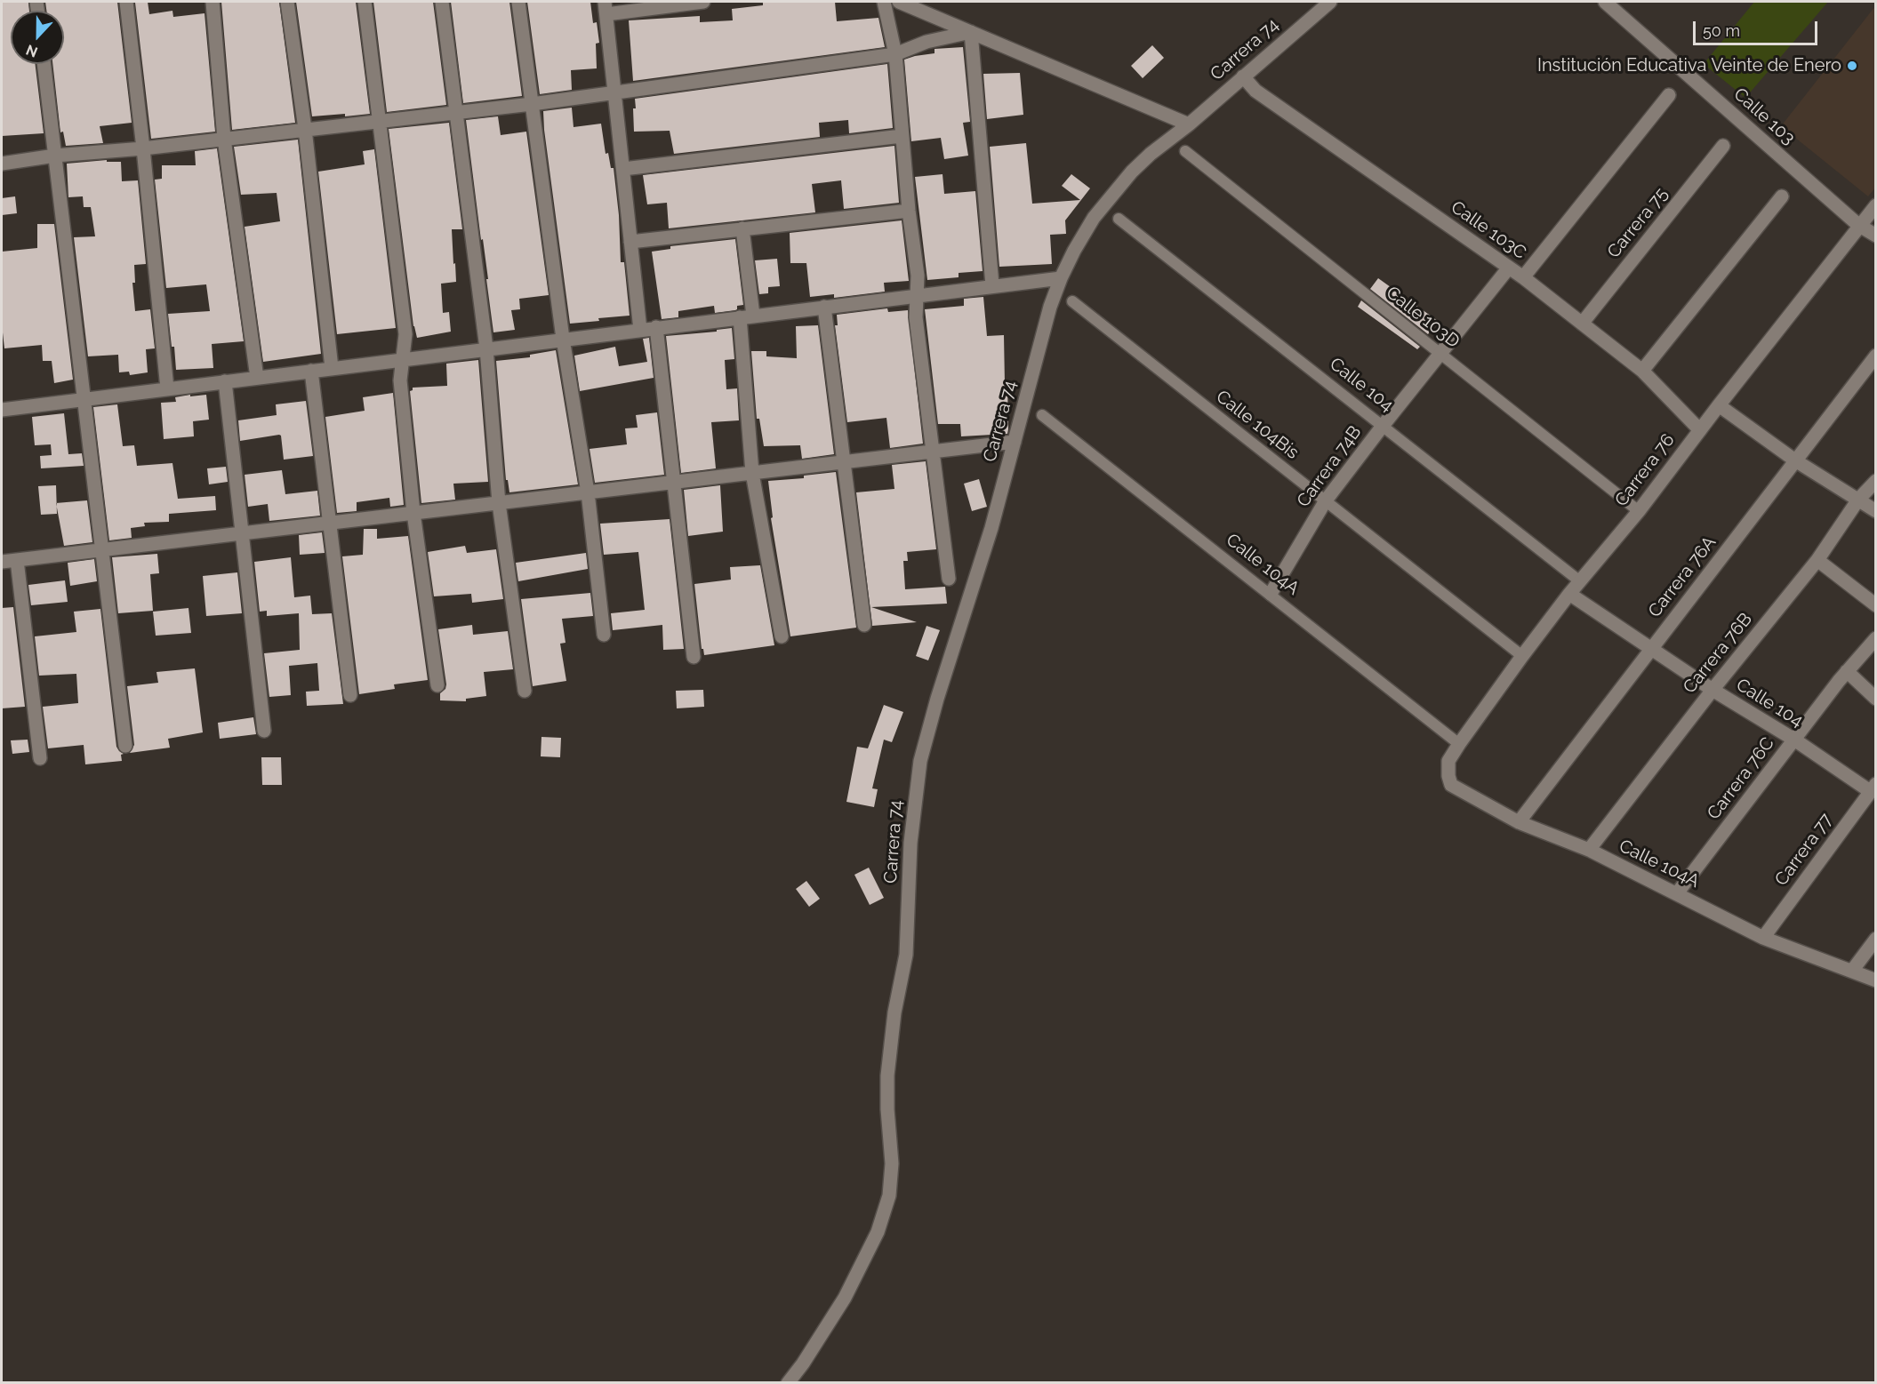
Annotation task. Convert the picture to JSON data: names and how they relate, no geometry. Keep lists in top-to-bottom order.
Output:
{
  "streets": {
    "street": [
      "Carrera 74",
      "Calle 103",
      "Carrera 75",
      "Calle 103C",
      "Calle 103D",
      "Calle 104",
      "Calle 104Bis",
      "Carrera 74B",
      "Carrera 76",
      "Calle 104A",
      "Carrera 76A",
      "Carrera 76B",
      "Carrera 76C",
      "Carrera 77"
    ]
  },
  "crossings": [
    ["Carrera 74", "Calle 103C"],
    ["Calle 103", "Carrera 76"],
    ["Carrera 75", "Calle 103C"],
    ["Calle 103C", "Carrera 74B"],
    ["Calle 103C", "Carrera 76"],
    ["Calle 103D", "Carrera 74B"],
    ["Calle 103D", "Carrera 76"],
    ["Calle 104", "Carrera 74B"],
    ["Calle 104", "Carrera 76"],
    ["Calle 104", "Carrera 76A"],
    ["Calle 104", "Carrera 76B"],
    ["Calle 104", "Carrera 76C"],
    ["Calle 104", "Carrera 77"],
    ["Calle 104Bis", "Carrera 74B"],
    ["Calle 104Bis", "Carrera 76"],
    ["Carrera 74B", "Calle 104A"],
    ["Carrera 76", "Calle 104A"],
    ["Calle 104A", "Carrera 76A"],
    ["Calle 104A", "Carrera 76B"],
    ["Calle 104A", "Carrera 76C"],
    ["Calle 104A", "Carrera 77"]
  ],
  "places": ["Institución Educativa Veinte de Enero"],
  "scale_bar": "50 m",
  "north": "bottom"
}
